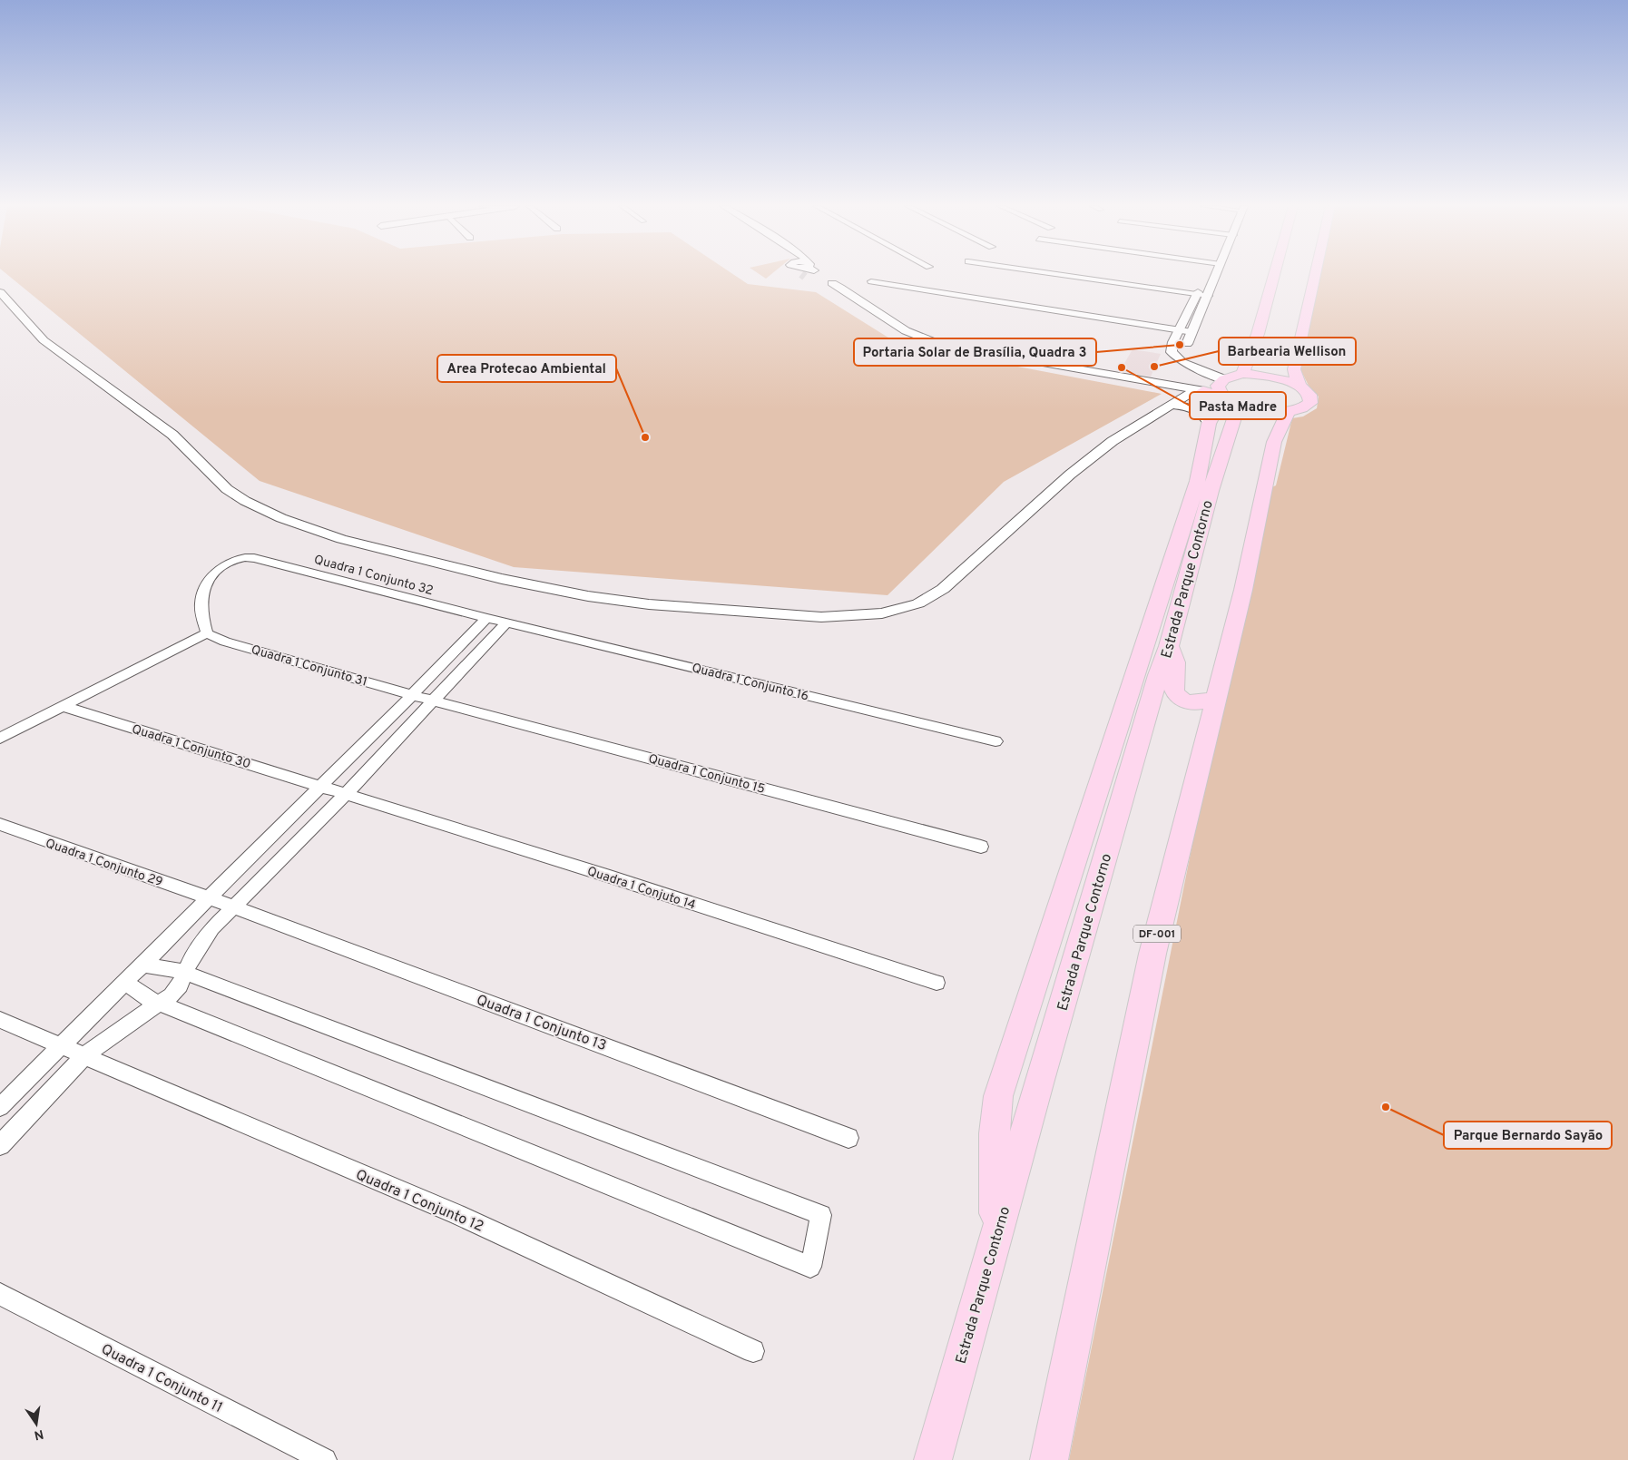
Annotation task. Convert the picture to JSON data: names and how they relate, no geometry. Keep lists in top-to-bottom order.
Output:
{
  "streets": {
    "main road": ["Estrada Parque Contorno", "DF-001"],
    "street": [
      "Quadra 1 Conjunto 32",
      "Quadra 1 Conjunto 31",
      "Quadra 1 Conjunto 16",
      "Quadra 1 Conjunto 30",
      "Quadra 1 Conjunto 15",
      "Quadra 1 Conjunto 29",
      "Quadra 1 Conjuto 14",
      "Quadra 1 Conjunto 13",
      "Quadra 1 Conjunto 12",
      "Quadra 1 Conjunto 11"
    ]
  },
  "crossings": [
    ["Quadra 1 Conjunto 32", "Quadra 1 Conjunto 31"],
    ["Quadra 1 Conjunto 32", "Quadra 1 Conjunto 16"],
    ["Quadra 1 Conjunto 31", "Quadra 1 Conjunto 15"],
    ["Quadra 1 Conjunto 30", "Quadra 1 Conjuto 14"],
    ["Quadra 1 Conjunto 29", "Quadra 1 Conjunto 13"]
  ],
  "places": [
    "Portaria Solar de Brasília, Quadra 3",
    "Barbearia Wellison",
    "Pasta Madre",
    "Area Protecao Ambiental",
    "Parque Bernardo Sayão"
  ],
  "north": "bottom"
}
